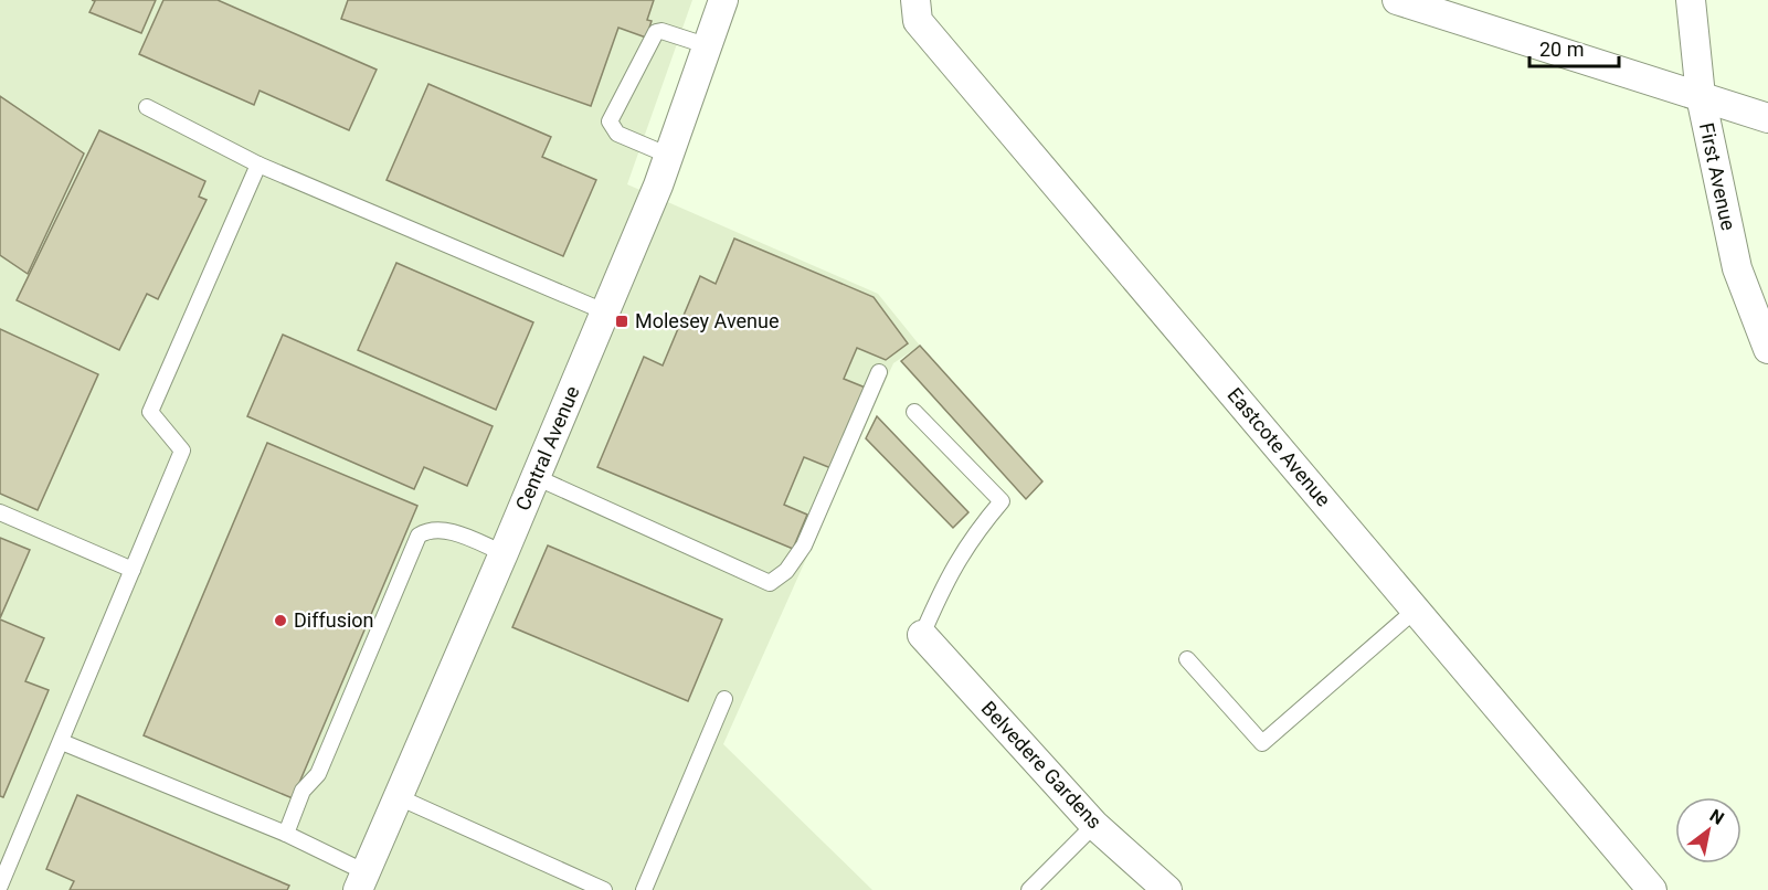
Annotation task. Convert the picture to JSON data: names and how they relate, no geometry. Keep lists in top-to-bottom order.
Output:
{
  "streets": {
    "street": [
      "First Avenue",
      "Eastcote Avenue",
      "Central Avenue",
      "Belvedere Gardens"
    ]
  },
  "places": {
    "transit": ["Molesey Avenue"],
    "other": ["Diffusion"]
  },
  "scale_bar": "20 m",
  "north": "top right"
}
